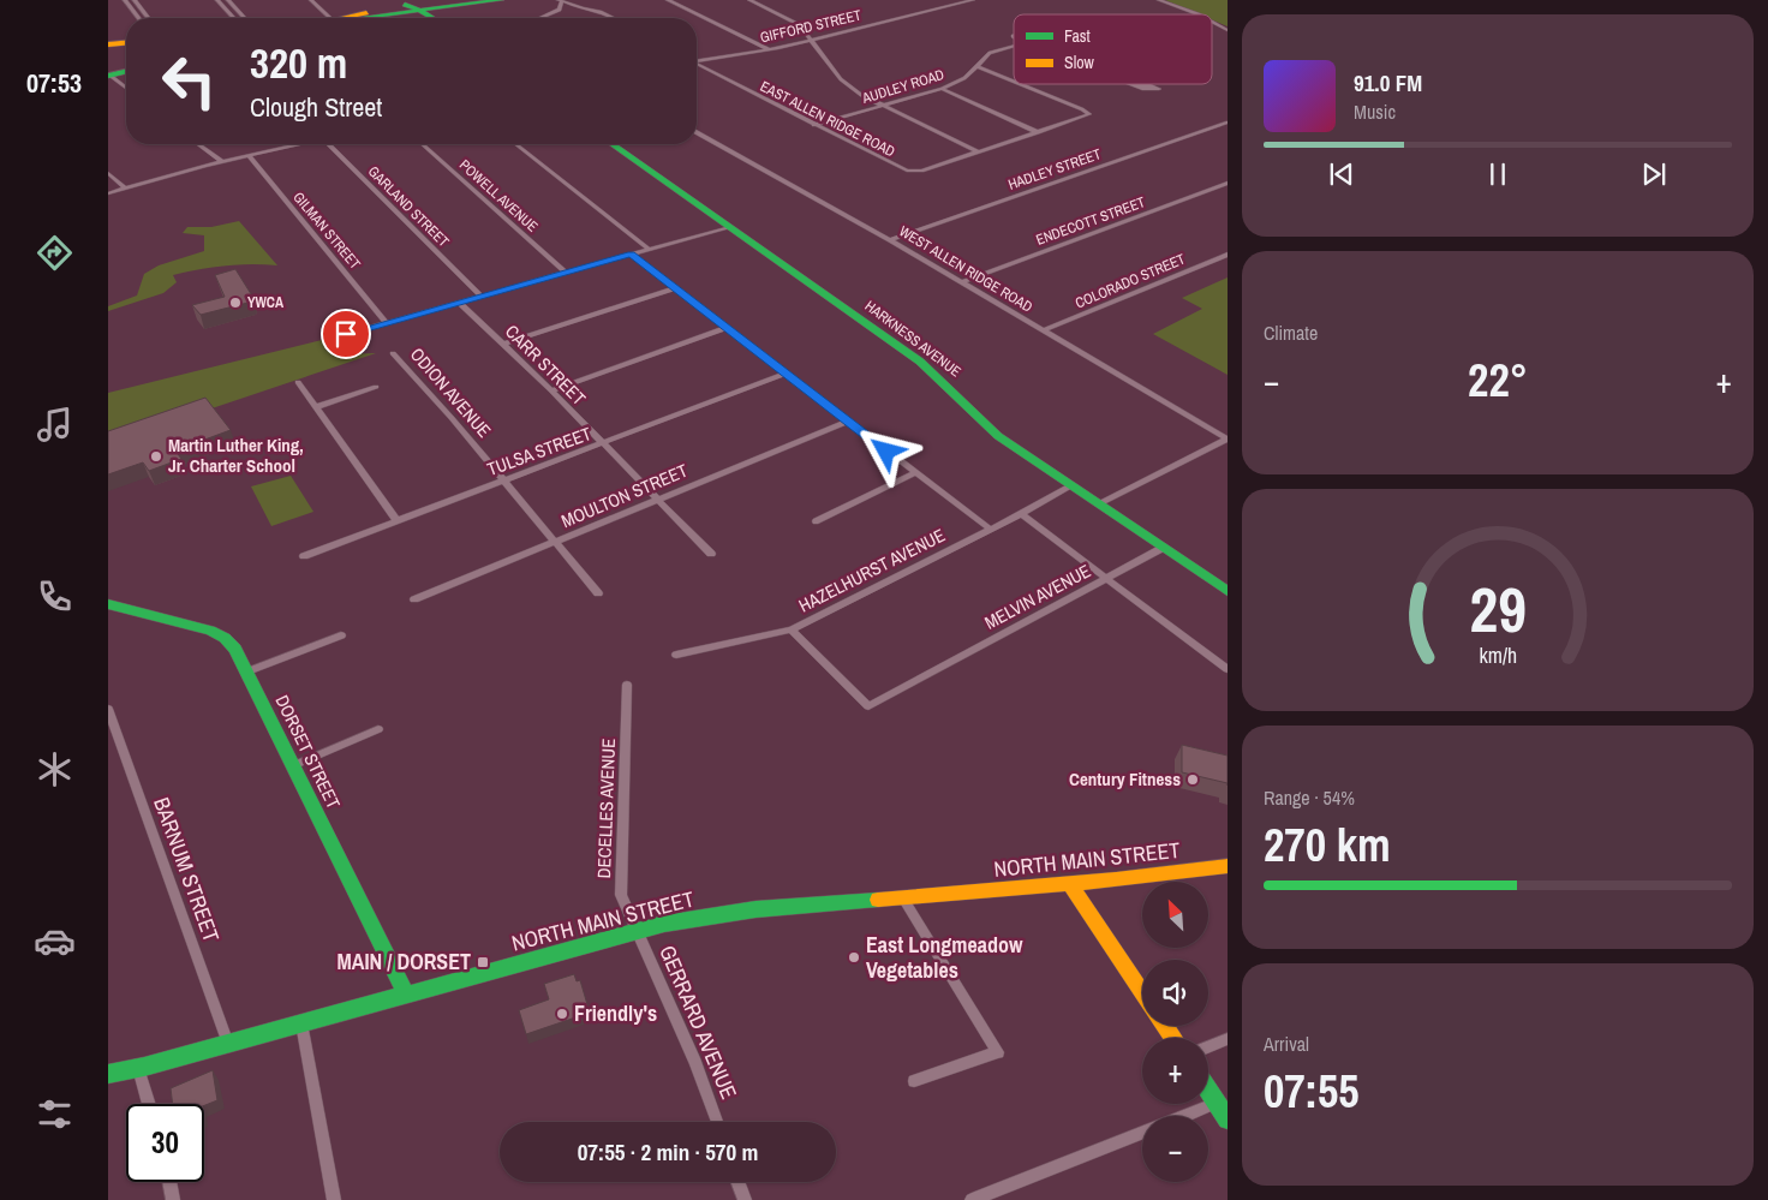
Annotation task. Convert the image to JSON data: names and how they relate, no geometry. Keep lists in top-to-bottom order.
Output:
{
  "streets": {
    "main road": ["HARKNESS AVENUE", "DORSET STREET", "NORTH MAIN STREET"],
    "street": [
      "GIFFORD STREET",
      "AUDLEY ROAD",
      "EAST ALLEN RIDGE ROAD",
      "HADLEY STREET",
      "POWELL AVENUE",
      "GARLAND STREET",
      "ENDECOTT STREET",
      "GILMAN STREET",
      "WEST ALLEN RIDGE ROAD",
      "COLORADO STREET",
      "CARR STREET",
      "ODION AVENUE",
      "TULSA STREET",
      "MOULTON STREET",
      "HAZELHURST AVENUE",
      "MELVIN AVENUE",
      "DECELLES AVENUE",
      "BARNUM STREET",
      "GERRARD AVENUE"
    ]
  },
  "crossings": [
    ["AUDLEY ROAD", "EAST ALLEN RIDGE ROAD"],
    ["HADLEY STREET", "WEST ALLEN RIDGE ROAD"],
    ["ENDECOTT STREET", "WEST ALLEN RIDGE ROAD"],
    ["WEST ALLEN RIDGE ROAD", "COLORADO STREET"],
    ["HARKNESS AVENUE", "HAZELHURST AVENUE"],
    ["HARKNESS AVENUE", "MELVIN AVENUE"],
    ["CARR STREET", "TULSA STREET"],
    ["CARR STREET", "MOULTON STREET"],
    ["ODION AVENUE", "TULSA STREET"],
    ["ODION AVENUE", "MOULTON STREET"],
    ["HAZELHURST AVENUE", "MELVIN AVENUE"],
    ["DORSET STREET", "NORTH MAIN STREET"],
    ["DECELLES AVENUE", "NORTH MAIN STREET"],
    ["DECELLES AVENUE", "GERRARD AVENUE"],
    ["NORTH MAIN STREET", "BARNUM STREET"],
    ["NORTH MAIN STREET", "GERRARD AVENUE"]
  ],
  "places": {
    "other": [
      "YWCA",
      "Martin Luther King, Jr. Charter School",
      "Century Fitness",
      "East Longmeadow Vegetables",
      "Friendly's"
    ],
    "transit": ["MAIN / DORSET"]
  },
  "legend": ["Fast", "Slow"],
  "north": "top left",
  "page": {
    "tabs": "07:53",
    "turn": ["320 m", "Clough Street"],
    "song": ["91.0 FM", "Music"],
    "tile": [
      "Climate",
      ["Range · 54%", "270 km"],
      ["Arrival", "07:55"]
    ],
    "heat": ["−", "22°", "+"],
    "map_buttons": ["+", "−"],
    "limit": "30",
    "trip": "07:55 · 2 min · 570 m",
    "gauge": ["29", "km/h"]
  }
}
